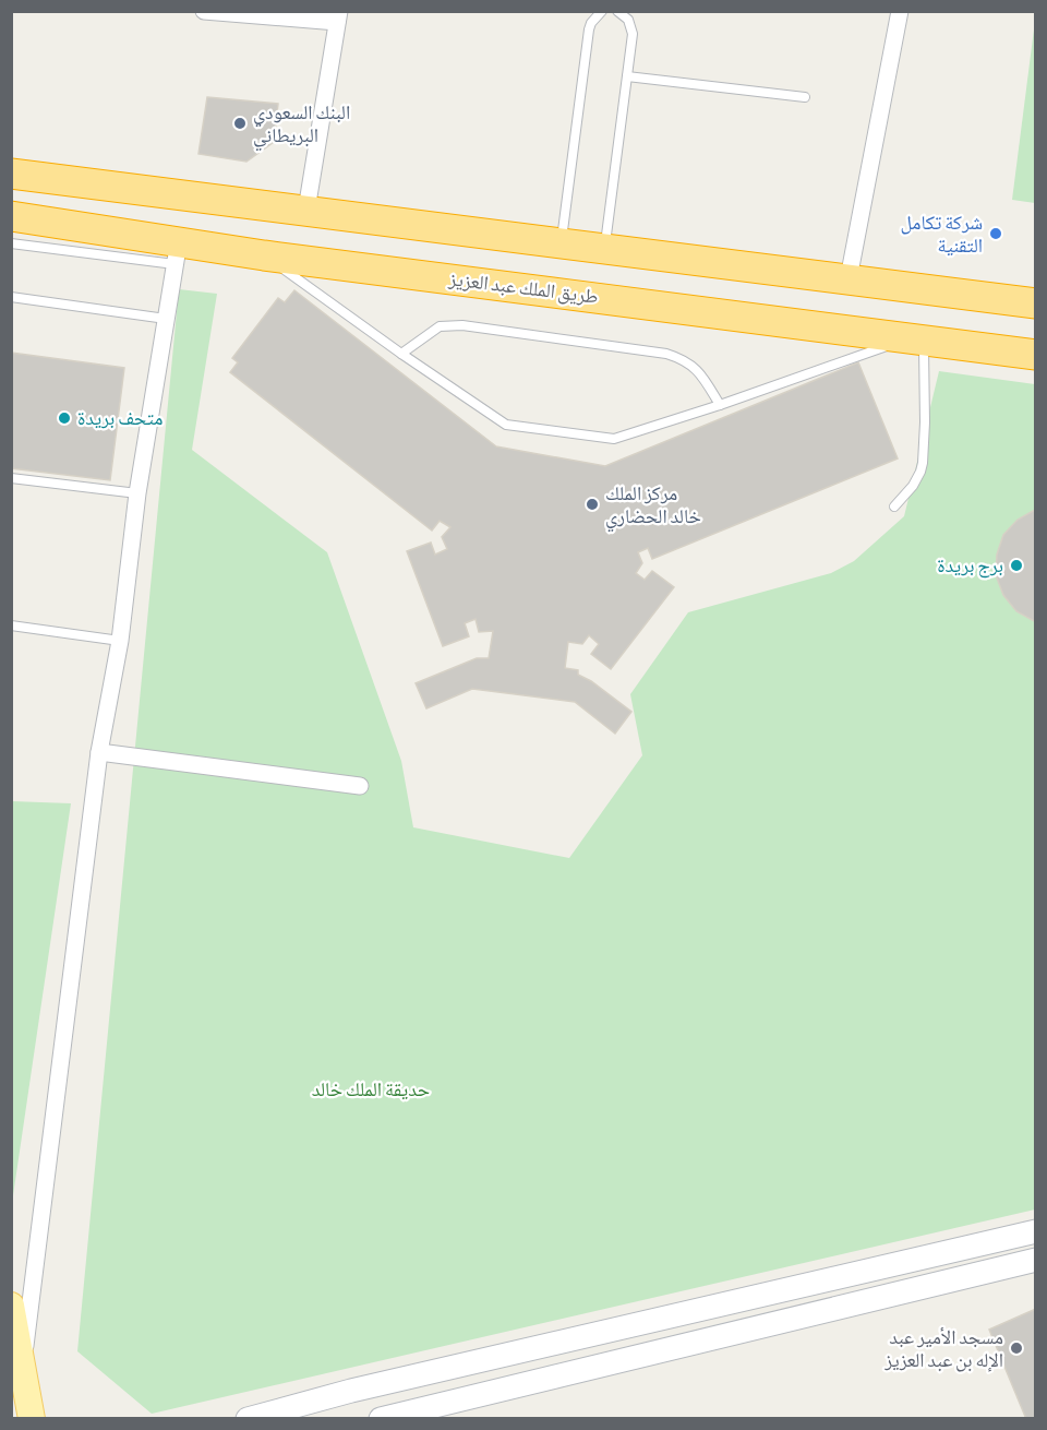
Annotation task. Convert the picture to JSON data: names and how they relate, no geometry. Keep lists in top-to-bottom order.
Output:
{
  "streets": {
    "highway": ["طريق الملك عبد العزيز"]
  },
  "parks": ["حديقة الملك خالد"],
  "places": [
    "البنك السعودي البريطاني",
    "شركة تكامل التقنية",
    "متحف بريدة",
    "مركز الملك خالد الحضاري",
    "برج بريدة",
    "مسجد الأمير عبد الإله بن عبد العزيز"
  ]
}
